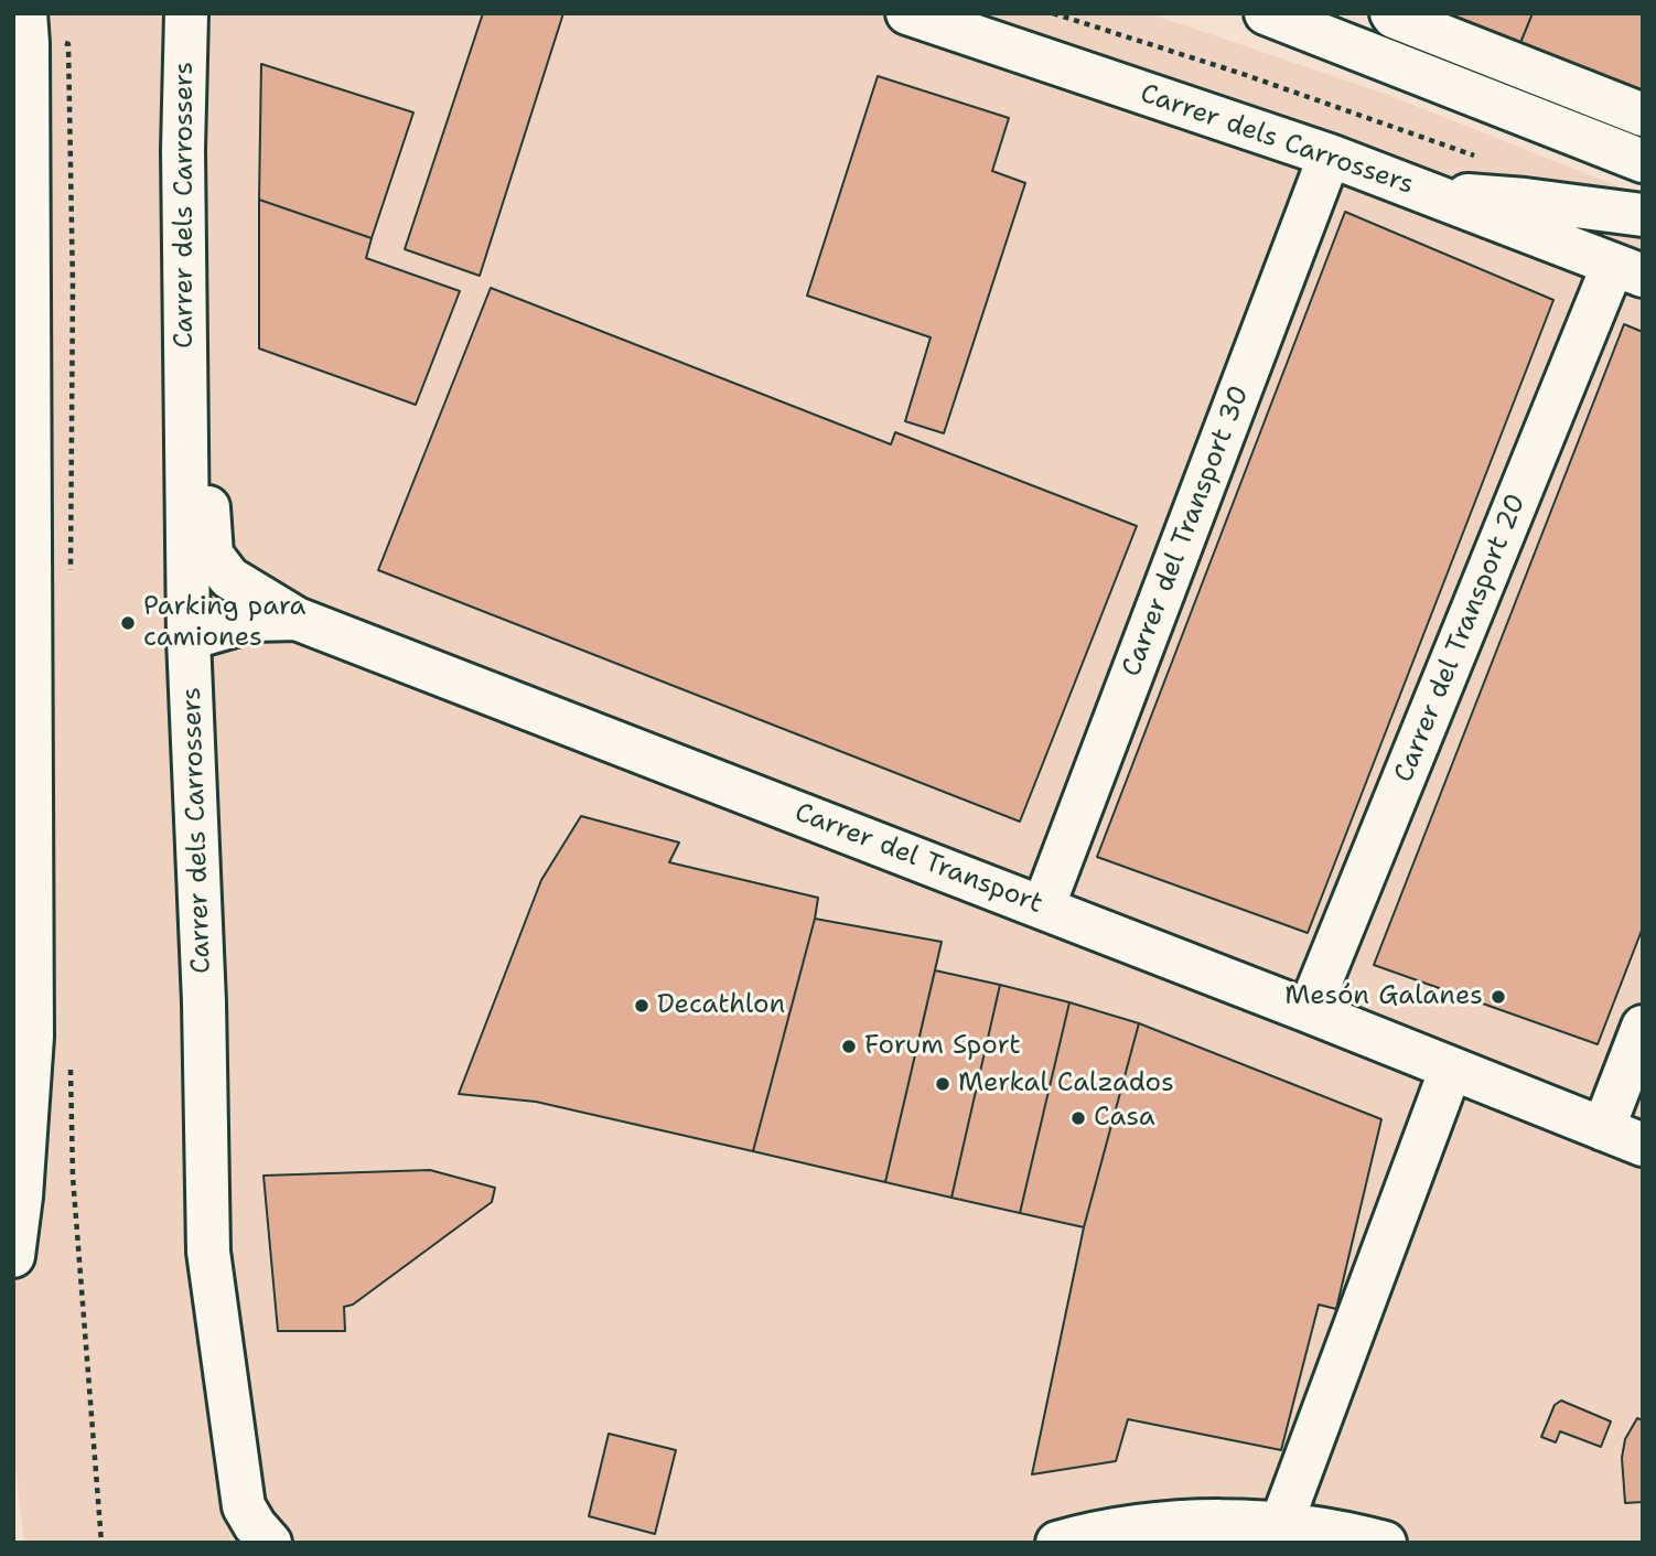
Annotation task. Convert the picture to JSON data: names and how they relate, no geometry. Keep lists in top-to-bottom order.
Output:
{
  "streets": {
    "street": [
      "Carrer dels Carrossers",
      "Carrer del Transport 30",
      "Carrer del Transport 20",
      "Carrer del Transport"
    ]
  },
  "crossings": [
    ["Carrer dels Carrossers", "Carrer del Transport 30"],
    ["Carrer dels Carrossers", "Carrer del Transport 20"],
    ["Carrer dels Carrossers", "Carrer del Transport"],
    ["Carrer del Transport 30", "Carrer del Transport"],
    ["Carrer del Transport 20", "Carrer del Transport"]
  ],
  "places": [
    "Parking para camiones",
    "Mesón Galanes",
    "Decathlon",
    "Forum Sport",
    "Merkal Calzados",
    "Casa"
  ]
}
